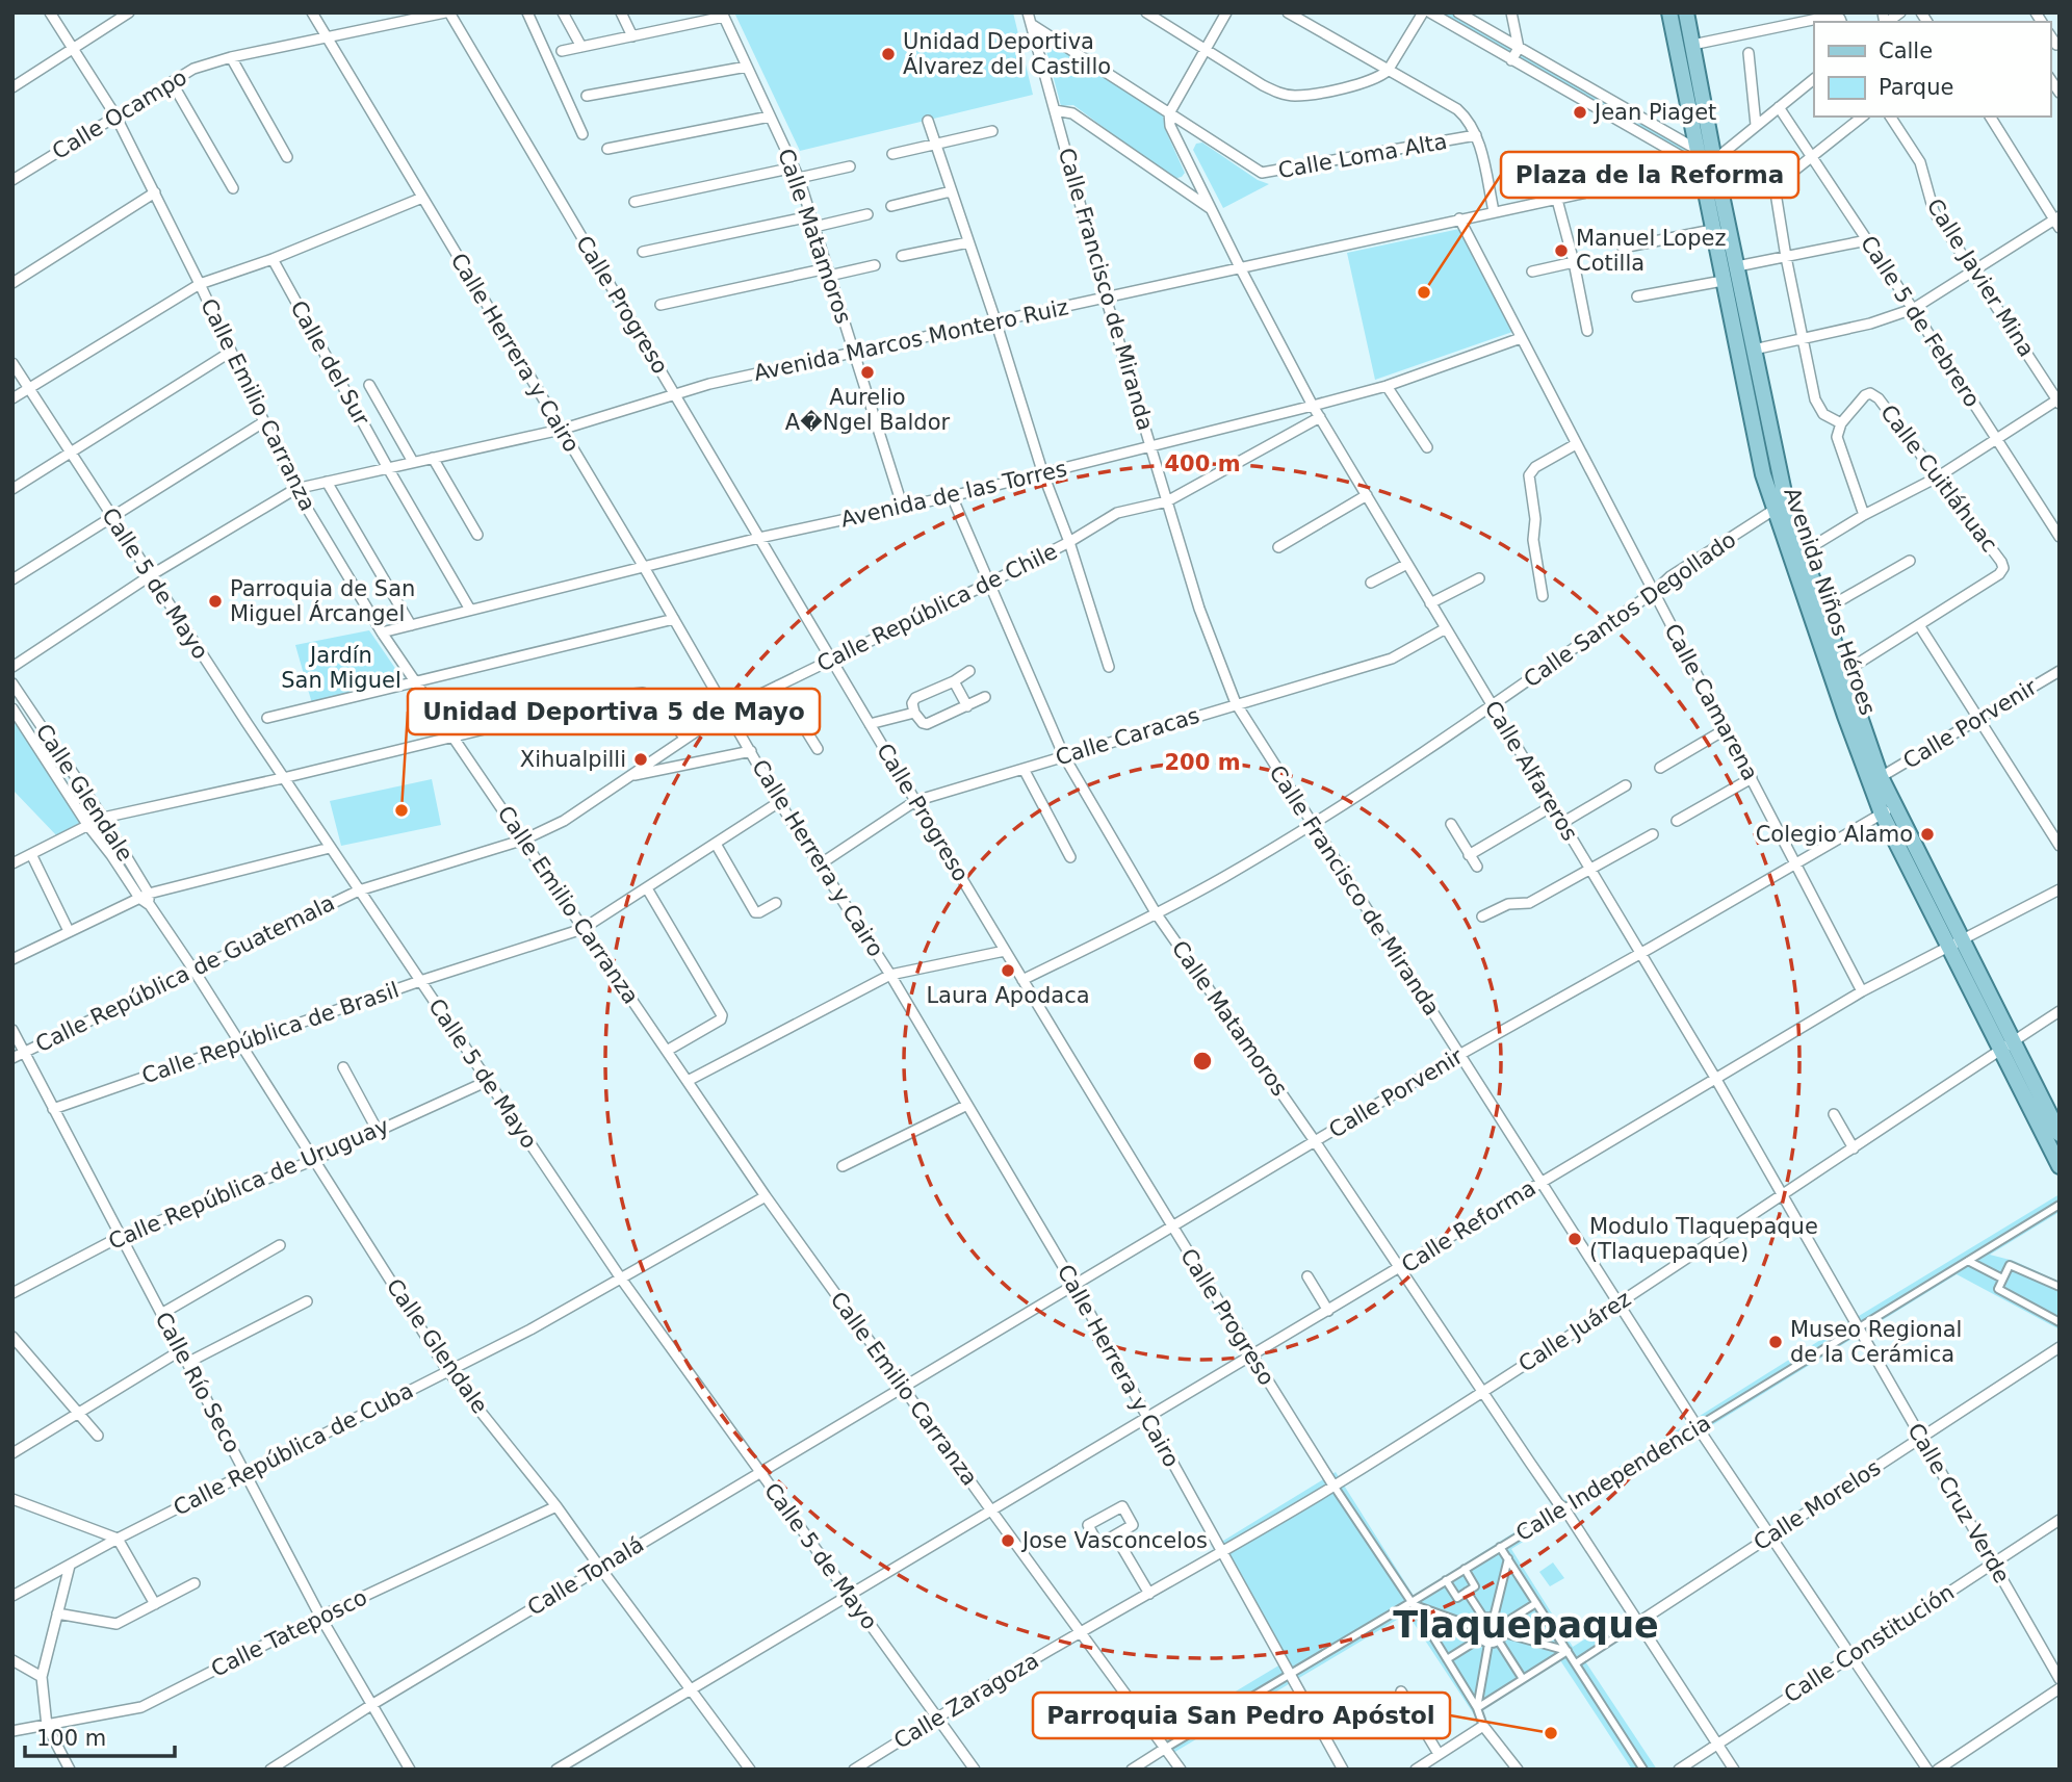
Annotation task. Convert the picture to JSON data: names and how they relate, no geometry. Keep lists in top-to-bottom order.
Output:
{
  "streets": {
    "main road": ["Avenida Niños Héroes"],
    "street": [
      "Calle Ocampo",
      "Calle Loma Alta",
      "Calle Matamoros",
      "Calle Javier Mina",
      "Calle Francisco de Miranda",
      "Calle Progreso",
      "Calle 5 de Febrero",
      "Avenida Marcos Montero Ruiz",
      "Calle Herrera y Cairo",
      "Calle del Sur",
      "Calle Emilio Carranza",
      "Calle Cuitláhuac",
      "Avenida de las Torres",
      "Calle 5 de Mayo",
      "Calle República de Chile",
      "Calle Santos Degollado",
      "Calle Camarena",
      "Calle Porvenir",
      "Calle Caracas",
      "Calle Alfareros",
      "Calle Glendale",
      "Calle República de Guatemala",
      "Calle República de Brasil",
      "Calle República de Uruguay",
      "Calle Reforma",
      "Calle Juárez",
      "Calle Río Seco",
      "Calle República de Cuba",
      "Calle Independencia",
      "Calle Cruz Verde",
      "Calle Morelos",
      "Calle Tonalá",
      "Calle Tateposco",
      "Calle Constitución",
      "Calle Zaragoza"
    ]
  },
  "crossings": [
    ["Calle Ocampo", "Calle Progreso"],
    ["Calle Ocampo", "Calle Herrera y Cairo"],
    ["Calle Ocampo", "Calle Emilio Carranza"],
    ["Calle Loma Alta", "Calle Francisco de Miranda"],
    ["Calle Loma Alta", "Calle Alfareros"],
    ["Calle Matamoros", "Avenida Marcos Montero Ruiz"],
    ["Calle Matamoros", "Avenida de las Torres"],
    ["Calle Matamoros", "Calle República de Chile"],
    ["Calle Matamoros", "Calle Santos Degollado"],
    ["Calle Matamoros", "Calle Porvenir"],
    ["Calle Matamoros", "Calle Caracas"],
    ["Calle Matamoros", "Calle Reforma"],
    ["Calle Matamoros", "Calle Juárez"],
    ["Calle Matamoros", "Calle Independencia"],
    ["Calle Matamoros", "Calle Morelos"],
    ["Calle Matamoros", "Calle Constitución"],
    ["Calle Francisco de Miranda", "Avenida Marcos Montero Ruiz"],
    ["Calle Francisco de Miranda", "Avenida de las Torres"],
    ["Calle Francisco de Miranda", "Calle República de Chile"],
    ["Calle Francisco de Miranda", "Calle Santos Degollado"],
    ["Calle Francisco de Miranda", "Calle Porvenir"],
    ["Calle Francisco de Miranda", "Calle Caracas"],
    ["Calle Francisco de Miranda", "Calle Alfareros"],
    ["Calle Francisco de Miranda", "Calle Reforma"],
    ["Calle Francisco de Miranda", "Calle Juárez"],
    ["Calle Francisco de Miranda", "Calle Independencia"],
    ["Calle Francisco de Miranda", "Calle Morelos"],
    ["Calle Francisco de Miranda", "Calle Constitución"],
    ["Calle Progreso", "Avenida Marcos Montero Ruiz"],
    ["Calle Progreso", "Avenida de las Torres"],
    ["Calle Progreso", "Calle República de Chile"],
    ["Calle Progreso", "Calle Santos Degollado"],
    ["Calle Progreso", "Calle Porvenir"],
    ["Calle Progreso", "Calle Caracas"],
    ["Calle Progreso", "Calle Reforma"],
    ["Calle Progreso", "Calle Juárez"],
    ["Calle Progreso", "Calle Independencia"],
    ["Avenida Marcos Montero Ruiz", "Calle Herrera y Cairo"],
    ["Avenida Marcos Montero Ruiz", "Calle del Sur"],
    ["Avenida Marcos Montero Ruiz", "Calle Emilio Carranza"],
    ["Avenida Marcos Montero Ruiz", "Calle 5 de Mayo"],
    ["Avenida Marcos Montero Ruiz", "Avenida Niños Héroes"],
    ["Avenida Marcos Montero Ruiz", "Calle Camarena"],
    ["Avenida Marcos Montero Ruiz", "Calle Alfareros"],
    ["Calle Herrera y Cairo", "Avenida de las Torres"],
    ["Calle Herrera y Cairo", "Calle República de Chile"],
    ["Calle Herrera y Cairo", "Calle Porvenir"],
    ["Calle Herrera y Cairo", "Calle Caracas"],
    ["Calle Herrera y Cairo", "Calle República de Brasil"],
    ["Calle Herrera y Cairo", "Calle Reforma"],
    ["Calle Herrera y Cairo", "Calle Juárez"],
    ["Calle Herrera y Cairo", "Calle Independencia"],
    ["Calle del Sur", "Avenida de las Torres"],
    ["Calle Emilio Carranza", "Avenida de las Torres"],
    ["Calle Emilio Carranza", "Calle República de Chile"],
    ["Calle Emilio Carranza", "Calle Porvenir"],
    ["Calle Emilio Carranza", "Calle República de Brasil"],
    ["Calle Emilio Carranza", "Calle Reforma"],
    ["Calle Emilio Carranza", "Calle Juárez"],
    ["Calle Emilio Carranza", "Calle República de Cuba"],
    ["Calle Emilio Carranza", "Calle Independencia"],
    ["Calle Emilio Carranza", "Calle Tonalá"],
    ["Calle Emilio Carranza", "Calle Zaragoza"],
    ["Avenida de las Torres", "Calle Camarena"],
    ["Avenida de las Torres", "Calle Alfareros"],
    ["Calle 5 de Mayo", "Calle República de Chile"],
    ["Calle 5 de Mayo", "Calle República de Guatemala"],
    ["Calle 5 de Mayo", "Calle República de Brasil"],
    ["Calle 5 de Mayo", "Calle República de Uruguay"],
    ["Calle 5 de Mayo", "Calle Reforma"],
    ["Calle 5 de Mayo", "Calle República de Cuba"],
    ["Calle 5 de Mayo", "Calle Tonalá"],
    ["Calle 5 de Mayo", "Calle Zaragoza"],
    ["Avenida Niños Héroes", "Calle Santos Degollado"],
    ["Avenida Niños Héroes", "Calle Porvenir"],
    ["Avenida Niños Héroes", "Calle Reforma"],
    ["Avenida Niños Héroes", "Calle Juárez"],
    ["Calle República de Chile", "Calle Alfareros"],
    ["Calle República de Chile", "Calle República de Guatemala"],
    ["Calle Santos Degollado", "Calle Camarena"],
    ["Calle Santos Degollado", "Calle Alfareros"],
    ["Calle Camarena", "Calle Porvenir"],
    ["Calle Camarena", "Calle Reforma"],
    ["Calle Porvenir", "Calle Alfareros"],
    ["Calle Porvenir", "Calle Tonalá"],
    ["Calle Caracas", "Calle Alfareros"],
    ["Calle Alfareros", "Calle Reforma"],
    ["Calle Alfareros", "Calle Juárez"],
    ["Calle Alfareros", "Calle Independencia"],
    ["Calle Alfareros", "Calle Cruz Verde"],
    ["Calle Glendale", "Calle República de Guatemala"],
    ["Calle Glendale", "Calle República de Brasil"],
    ["Calle Glendale", "Calle República de Uruguay"],
    ["Calle Glendale", "Calle Reforma"],
    ["Calle Glendale", "Calle República de Cuba"],
    ["Calle Glendale", "Calle Tonalá"],
    ["Calle Glendale", "Calle Tateposco"],
    ["Calle República de Guatemala", "Calle Río Seco"],
    ["Calle República de Brasil", "Calle Río Seco"],
    ["Calle República de Uruguay", "Calle Río Seco"],
    ["Calle Juárez", "Calle Zaragoza"],
    ["Calle Río Seco", "Calle República de Cuba"],
    ["Calle Río Seco", "Calle Tonalá"],
    ["Calle Río Seco", "Calle Tateposco"],
    ["Calle Independencia", "Calle Cruz Verde"],
    ["Calle Cruz Verde", "Calle Morelos"],
    ["Calle Cruz Verde", "Calle Constitución"]
  ],
  "districts": ["Tlaquepaque"],
  "parks": ["Jardín San Miguel"],
  "places": [
    "Unidad Deportiva Álvarez del Castillo",
    "Jean Piaget",
    "Manuel Lopez Cotilla",
    "Plaza de la Reforma",
    "Aurelio A�Ngel Baldor",
    "Parroquia de San Miguel Árcangel",
    "Xihualpilli",
    "Unidad Deportiva 5 de Mayo",
    "Colegio Alamo",
    "Laura Apodaca",
    "Modulo Tlaquepaque (Tlaquepaque)",
    "Museo Regional de la Cerámica",
    "Jose Vasconcelos",
    "Parroquia San Pedro Apóstol"
  ],
  "legend": ["Calle", "Parque"],
  "scale_bar": "100 m",
  "rings": ["400 m", "200 m"]
}
